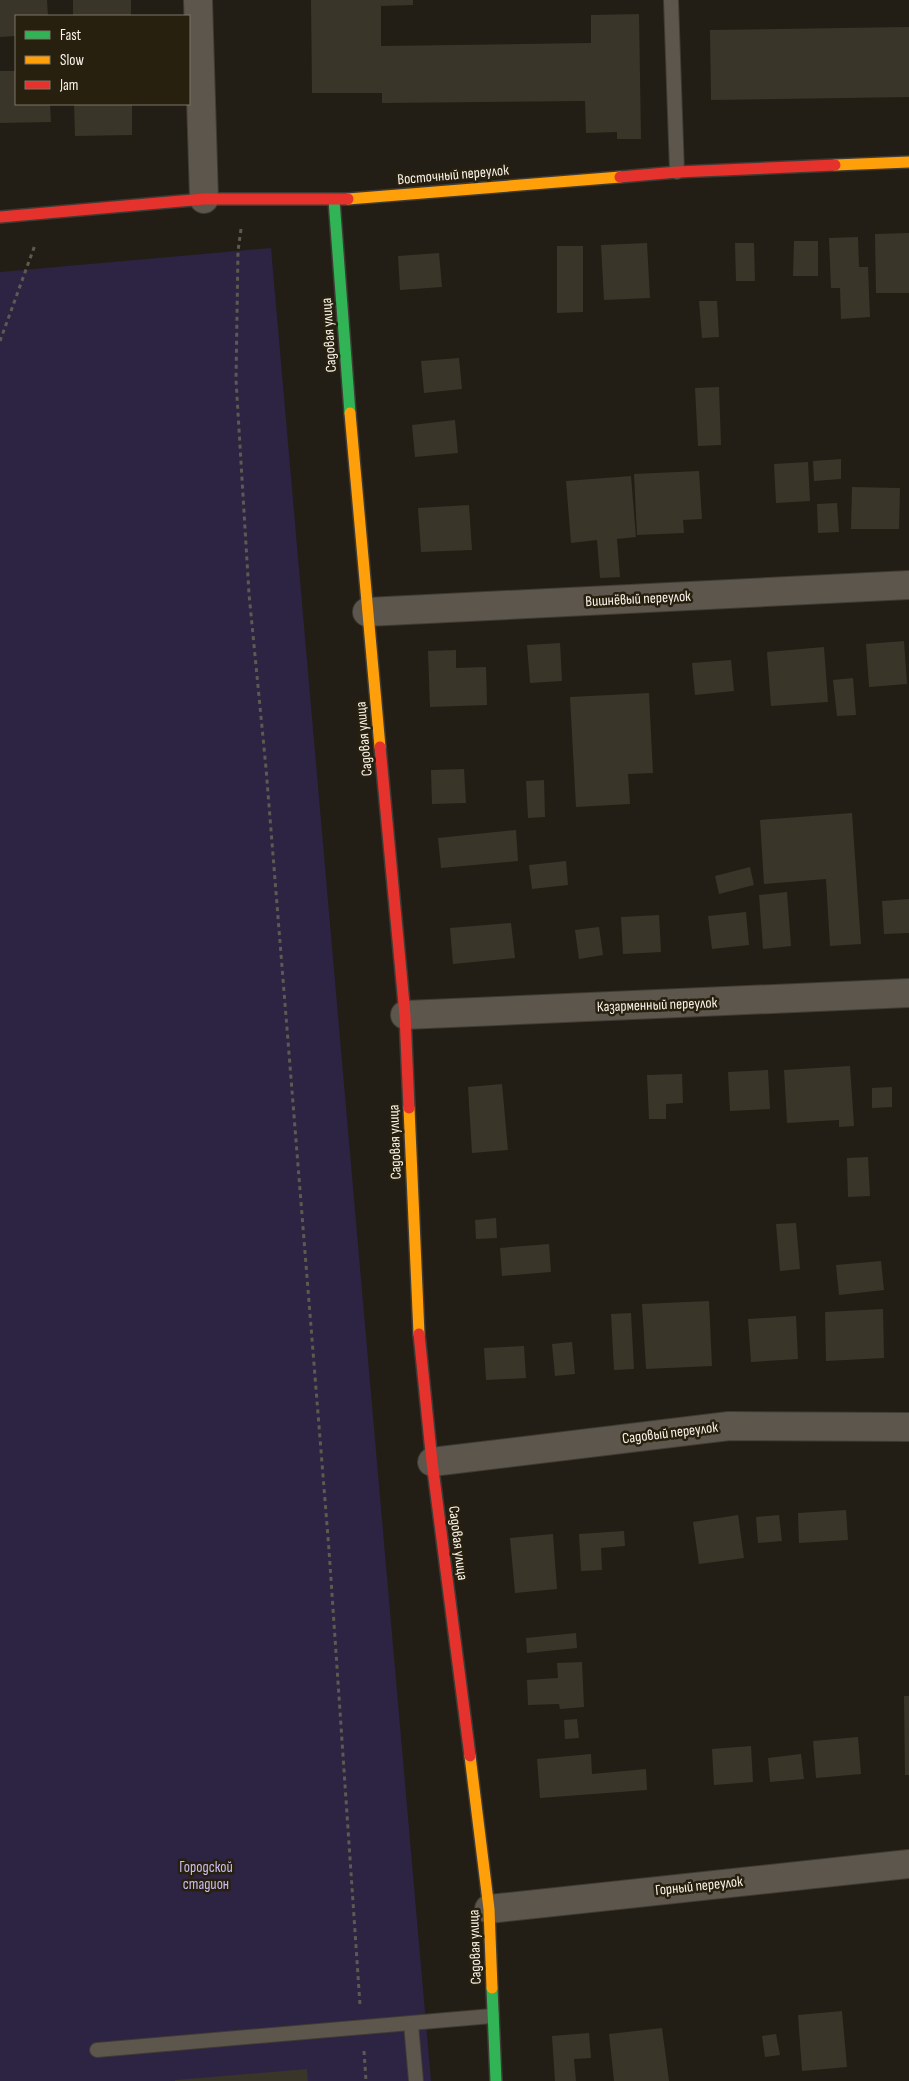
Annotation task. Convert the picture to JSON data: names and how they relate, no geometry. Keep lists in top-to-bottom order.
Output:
{
  "streets": {
    "street": [
      "Восточный переулок",
      "Садовая улица",
      "Вишнёвый переулок",
      "Казарменный переулок",
      "Садовый переулок",
      "Горный переулок"
    ]
  },
  "crossings": [
    ["Восточный переулок", "Садовая улица"],
    ["Садовая улица", "Вишнёвый переулок"],
    ["Садовая улица", "Казарменный переулок"],
    ["Садовая улица", "Садовый переулок"],
    ["Садовая улица", "Горный переулок"]
  ],
  "parks": ["Городской стадион"],
  "legend": ["Fast", "Slow", "Jam"]
}
